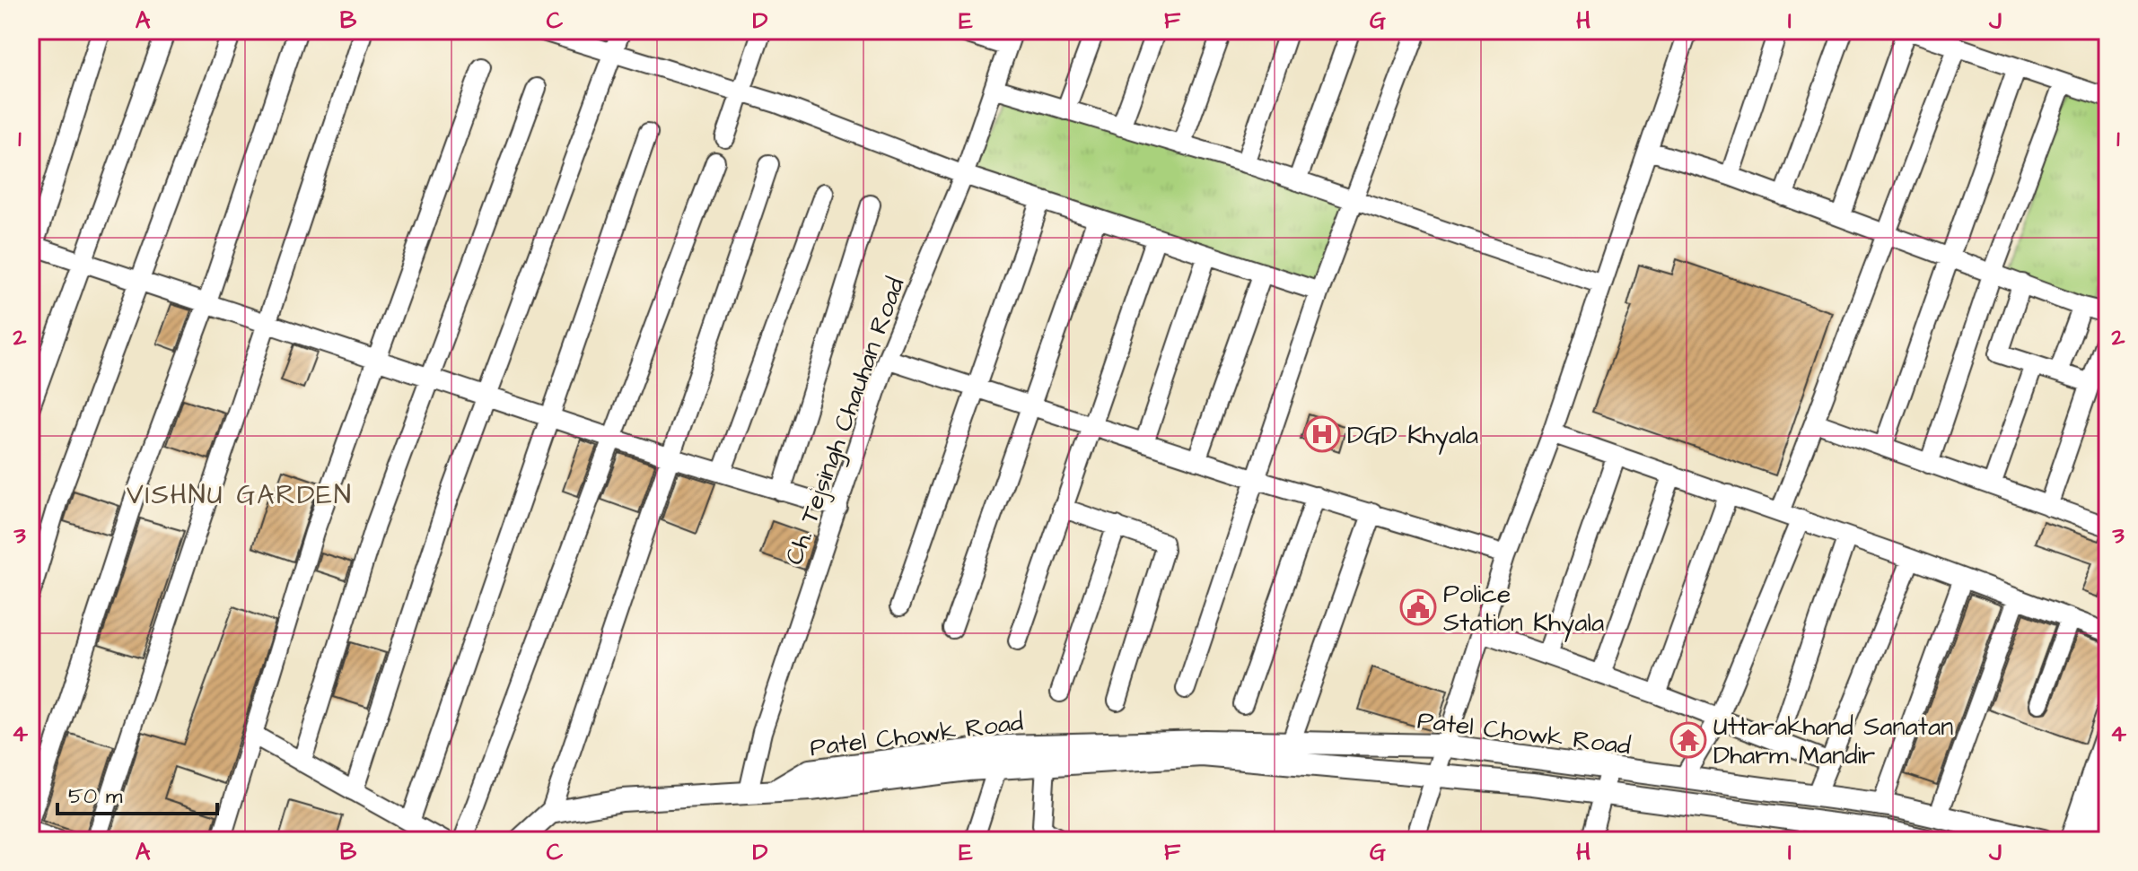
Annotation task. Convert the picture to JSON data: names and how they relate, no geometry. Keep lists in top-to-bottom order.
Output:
{
  "streets": {
    "street": ["Ch. Tejsingh Chauhan Road", "Patel Chowk Road"]
  },
  "districts": ["VISHNU GARDEN"],
  "places": {
    "hospital": ["DGD Khyala"],
    "public building": ["Police Station Khyala"],
    "temple": ["Uttarakhand Sanatan Dharm Mandir"]
  },
  "scale_bar": "50 m",
  "grid": {
    "columns": [
      "A",
      "B",
      "C",
      "D",
      "E",
      "F",
      "G",
      "H",
      "I",
      "J"
    ],
    "rows": [
      "1",
      "2",
      "3",
      "4"
    ]
  }
}
